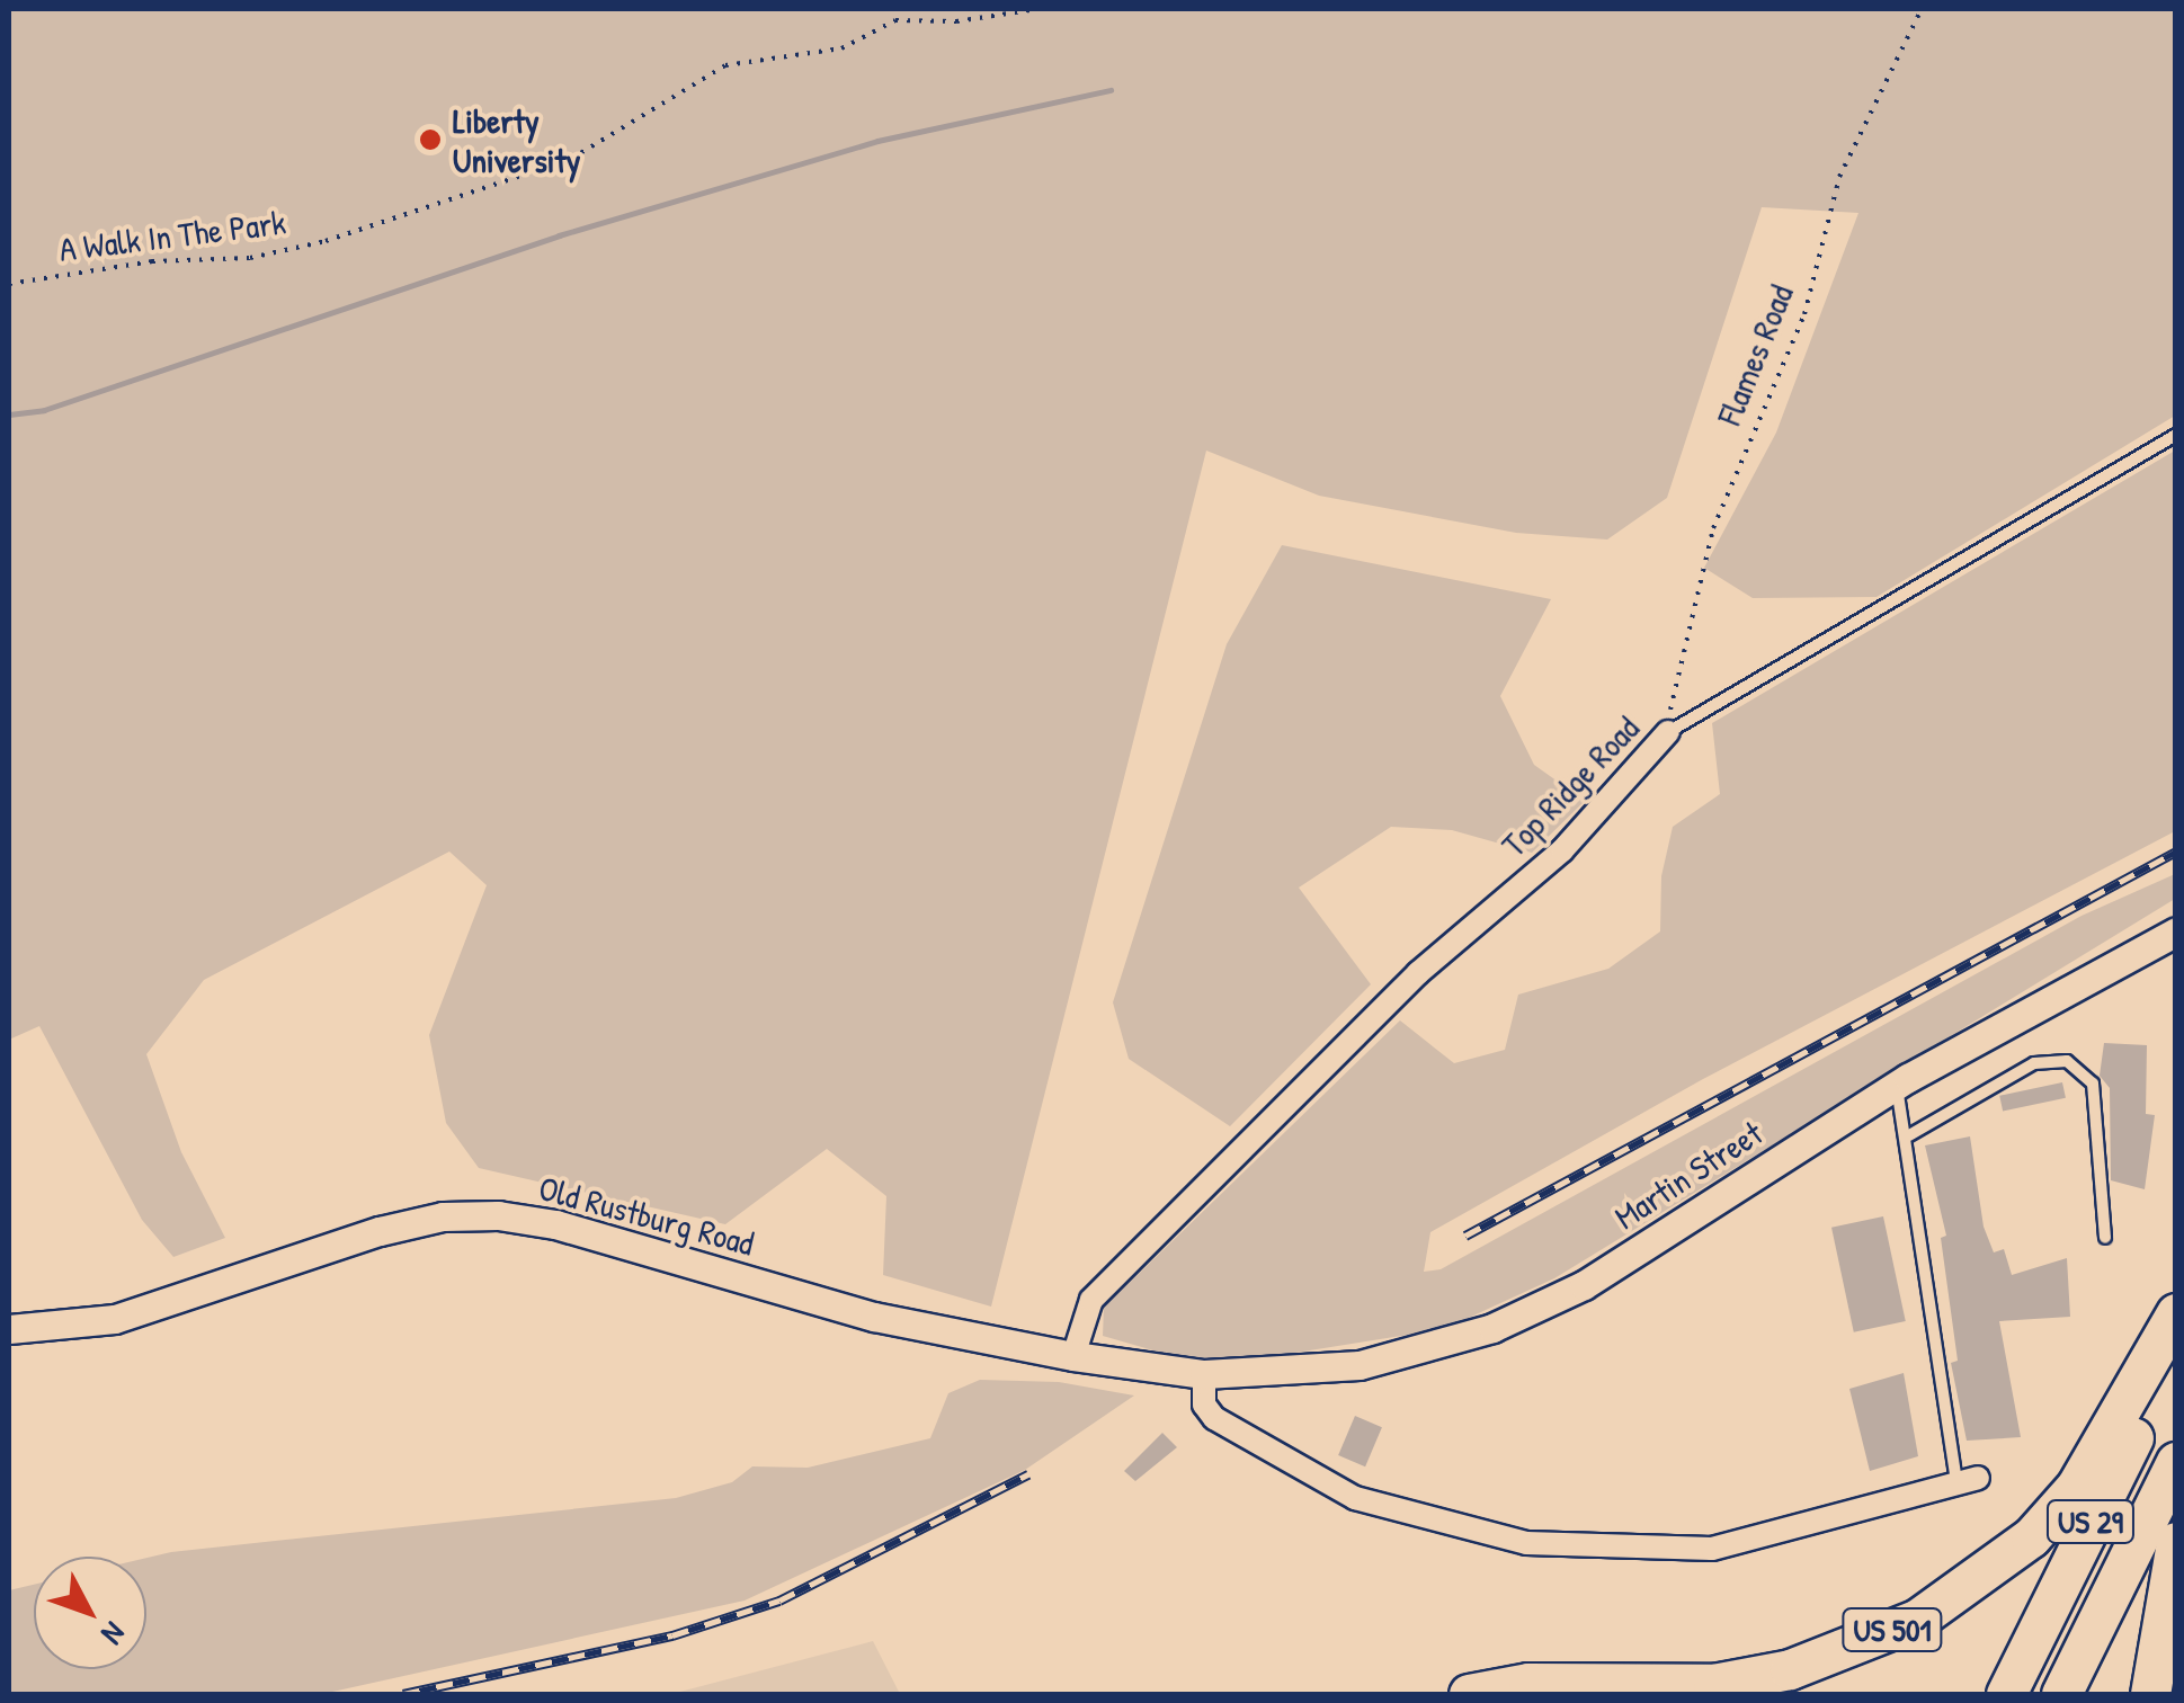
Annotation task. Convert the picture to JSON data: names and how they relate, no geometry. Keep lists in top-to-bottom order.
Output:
{
  "streets": {
    "highway": ["US 29", "US 501"],
    "street": ["Top Ridge Road", "Martin Street", "Old Rustburg Road"],
    "path": ["A Walk In The Park", "Flames Road"]
  },
  "crossings": [
    ["Flames Road", "Top Ridge Road"],
    ["Top Ridge Road", "Old Rustburg Road"],
    ["Martin Street", "Old Rustburg Road"]
  ],
  "places": ["Liberty University"],
  "north": "bottom right"
}
